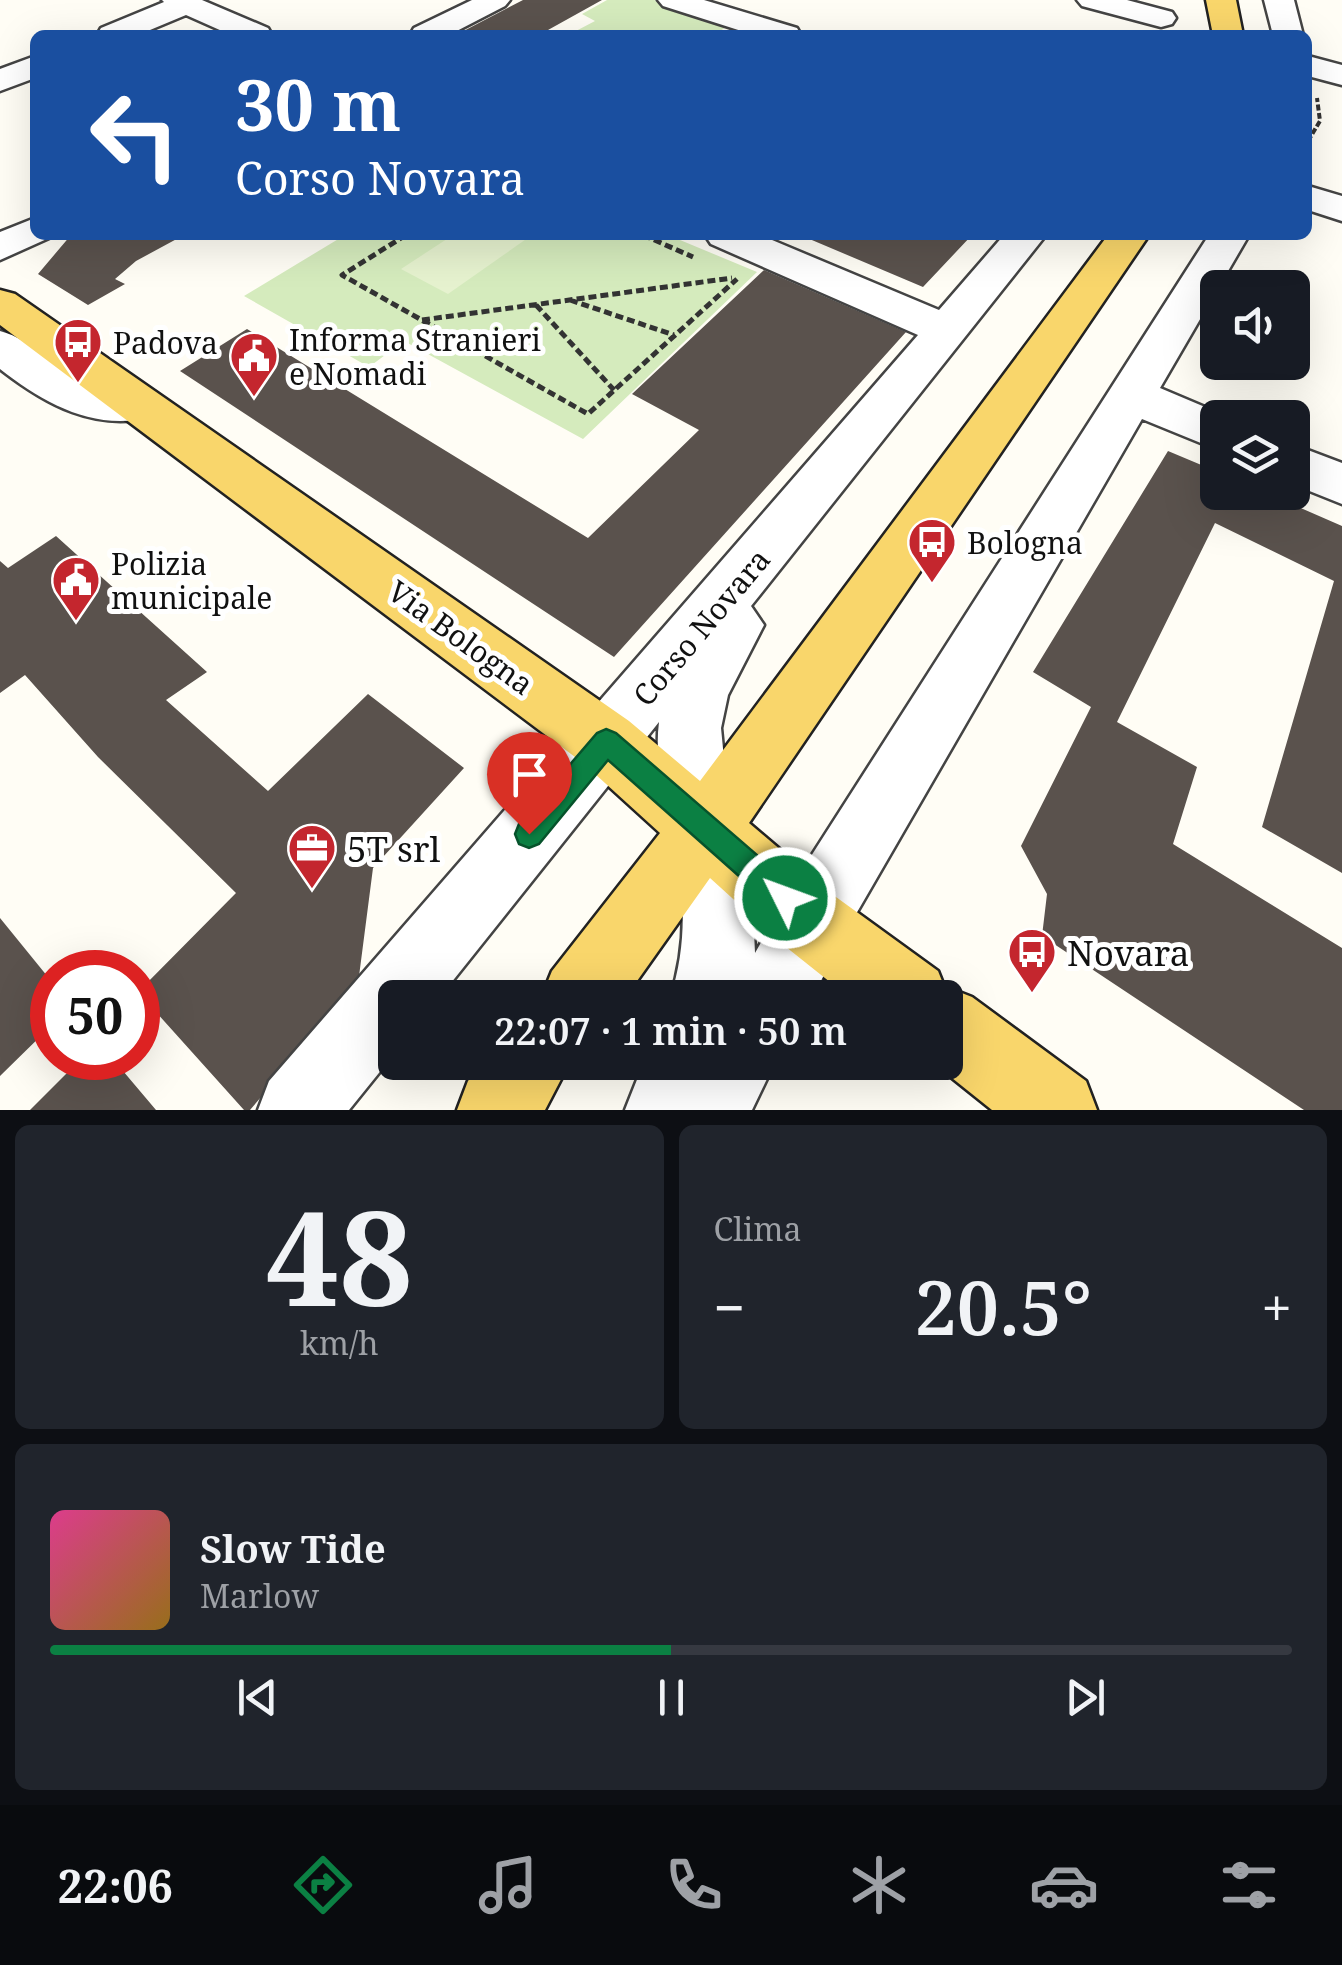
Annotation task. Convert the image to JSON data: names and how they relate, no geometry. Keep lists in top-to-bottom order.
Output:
{
  "streets": {
    "main road": ["Via Bologna"],
    "street": ["Corso Novara"]
  },
  "crossings": [
    ["Corso Novara", "Via Bologna"]
  ],
  "places": {
    "bus stop": ["Padova", "Bologna", "Novara"],
    "public building": ["Informa Stranieri e Nomadi", "Polizia municipale"],
    "office": ["5T srl"]
  },
  "page": {
    "turn": ["30 m", "Corso Novara"],
    "limit": "50",
    "trip": "22:07 · 1 min · 50 m",
    "tile": [
      ["48", "km/h"],
      "Clima"
    ],
    "heat": ["−", "20.5°", "+"],
    "song": ["Slow Tide", "Marlow"],
    "tabs": "22:06"
  }
}
